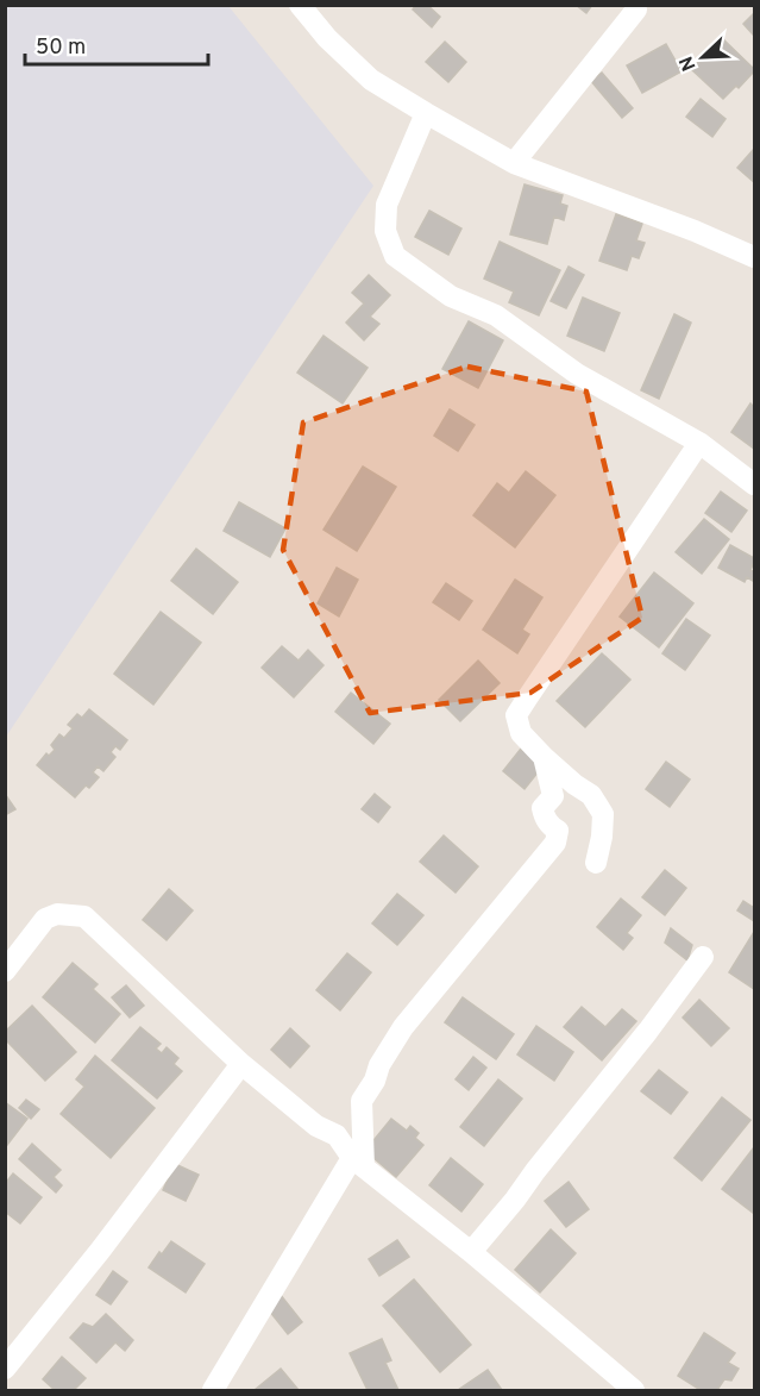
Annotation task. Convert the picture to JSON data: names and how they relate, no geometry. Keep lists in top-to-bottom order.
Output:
{
  "scale_bar": "50 m",
  "north": "bottom left"
}
